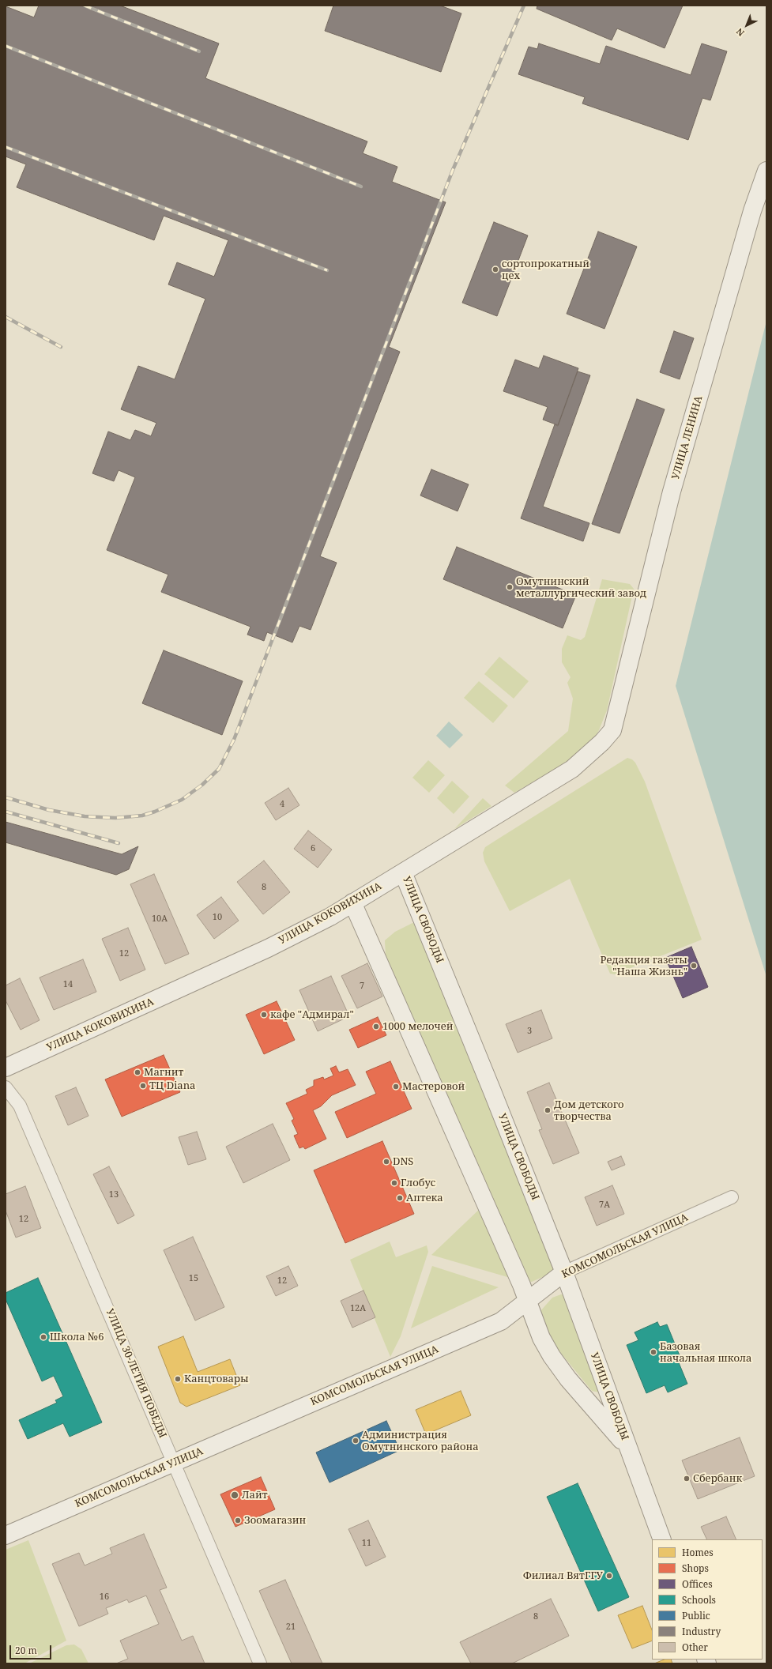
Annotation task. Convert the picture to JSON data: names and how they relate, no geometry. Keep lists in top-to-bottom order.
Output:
{
  "streets": {
    "main road": [
      "УЛИЦА ЛЕНИНА",
      "УЛИЦА КОКОВИХИНА",
      "УЛИЦА СВОБОДЫ",
      "КОМСОМОЛЬСКАЯ УЛИЦА"
    ],
    "street": ["УЛИЦА 30-ЛЕТИЯ ПОБЕДЫ"]
  },
  "crossings": [
    ["УЛИЦА ЛЕНИНА", "УЛИЦА КОКОВИХИНА"],
    ["УЛИЦА КОКОВИХИНА", "УЛИЦА СВОБОДЫ"],
    ["УЛИЦА СВОБОДЫ", "КОМСОМОЛЬСКАЯ УЛИЦА"],
    ["КОМСОМОЛЬСКАЯ УЛИЦА", "УЛИЦА 30-ЛЕТИЯ ПОБЕДЫ"]
  ],
  "places": [
    "сортопрокатный цех",
    "Омутнинский металлургический завод",
    "Редакция газеты \"Наша Жизнь\"",
    "кафе \"Адмирал\"",
    "1000 мелочей",
    "Магнит",
    "ТЦ Diana",
    "Мастеровой",
    "Дом детского творчества",
    "DNS",
    "Глобус",
    "Аптека",
    "Школа №6",
    "Базовая начальная школа",
    "Канцтовары",
    "Администрация Омутнинского района",
    "Сбербанк",
    "Лайт",
    "Зоомагазин",
    "Филиал ВятГГУ"
  ],
  "house_numbers": [
    "4",
    "6",
    "8",
    "10",
    "10А",
    "12",
    "14",
    "7",
    "3",
    "13",
    "7А",
    "12",
    "15",
    "12",
    "12А",
    "11",
    "16",
    "8",
    "21"
  ],
  "legend": [
    "Homes",
    "Shops",
    "Offices",
    "Schools",
    "Public",
    "Industry",
    "Other"
  ],
  "scale_bar": "20 m",
  "north": "bottom left"
}
